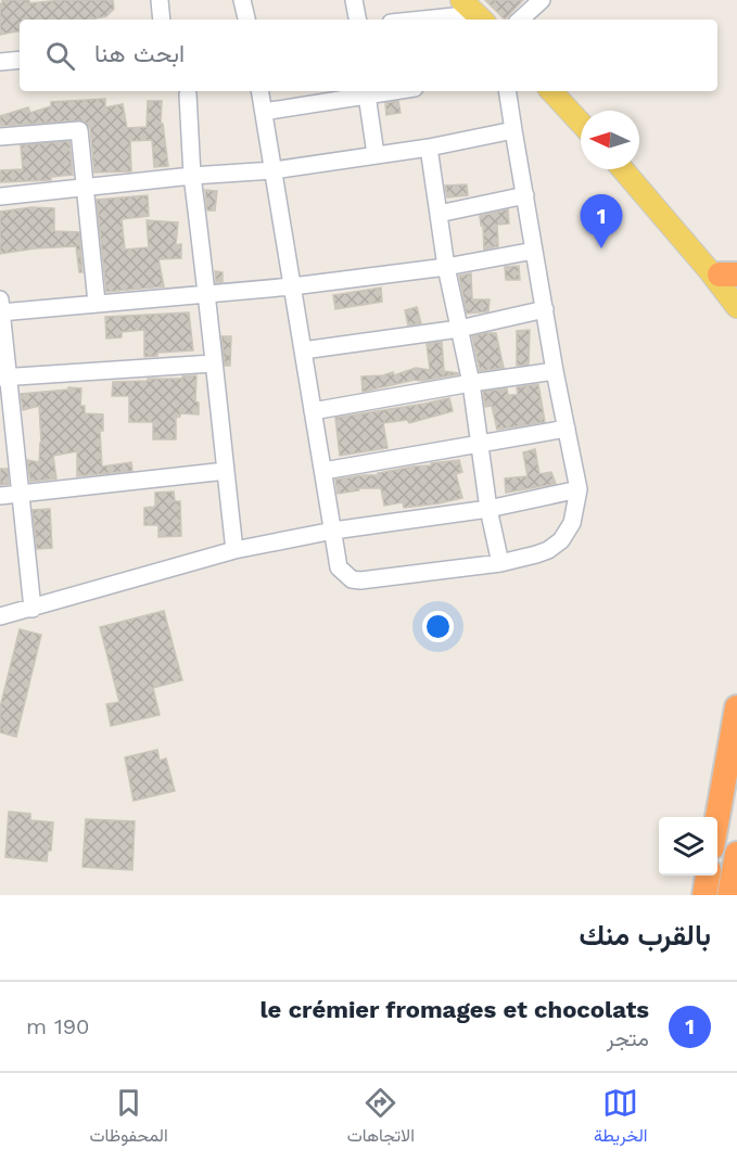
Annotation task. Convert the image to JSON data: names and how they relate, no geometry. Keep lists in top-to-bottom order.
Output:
{
  "north": "left",
  "page": {
    "search": "ابحث هنا",
    "pins": "1",
    "heading": "بالقرب منك",
    "list": [
      {
        "mark": "1",
        "name": "le crémier fromages et chocolats",
        "note": "متجر",
        "value": "190 m"
      }
    ],
    "nav": ["الخريطة", "الاتجاهات", "المحفوظات"]
  }
}
